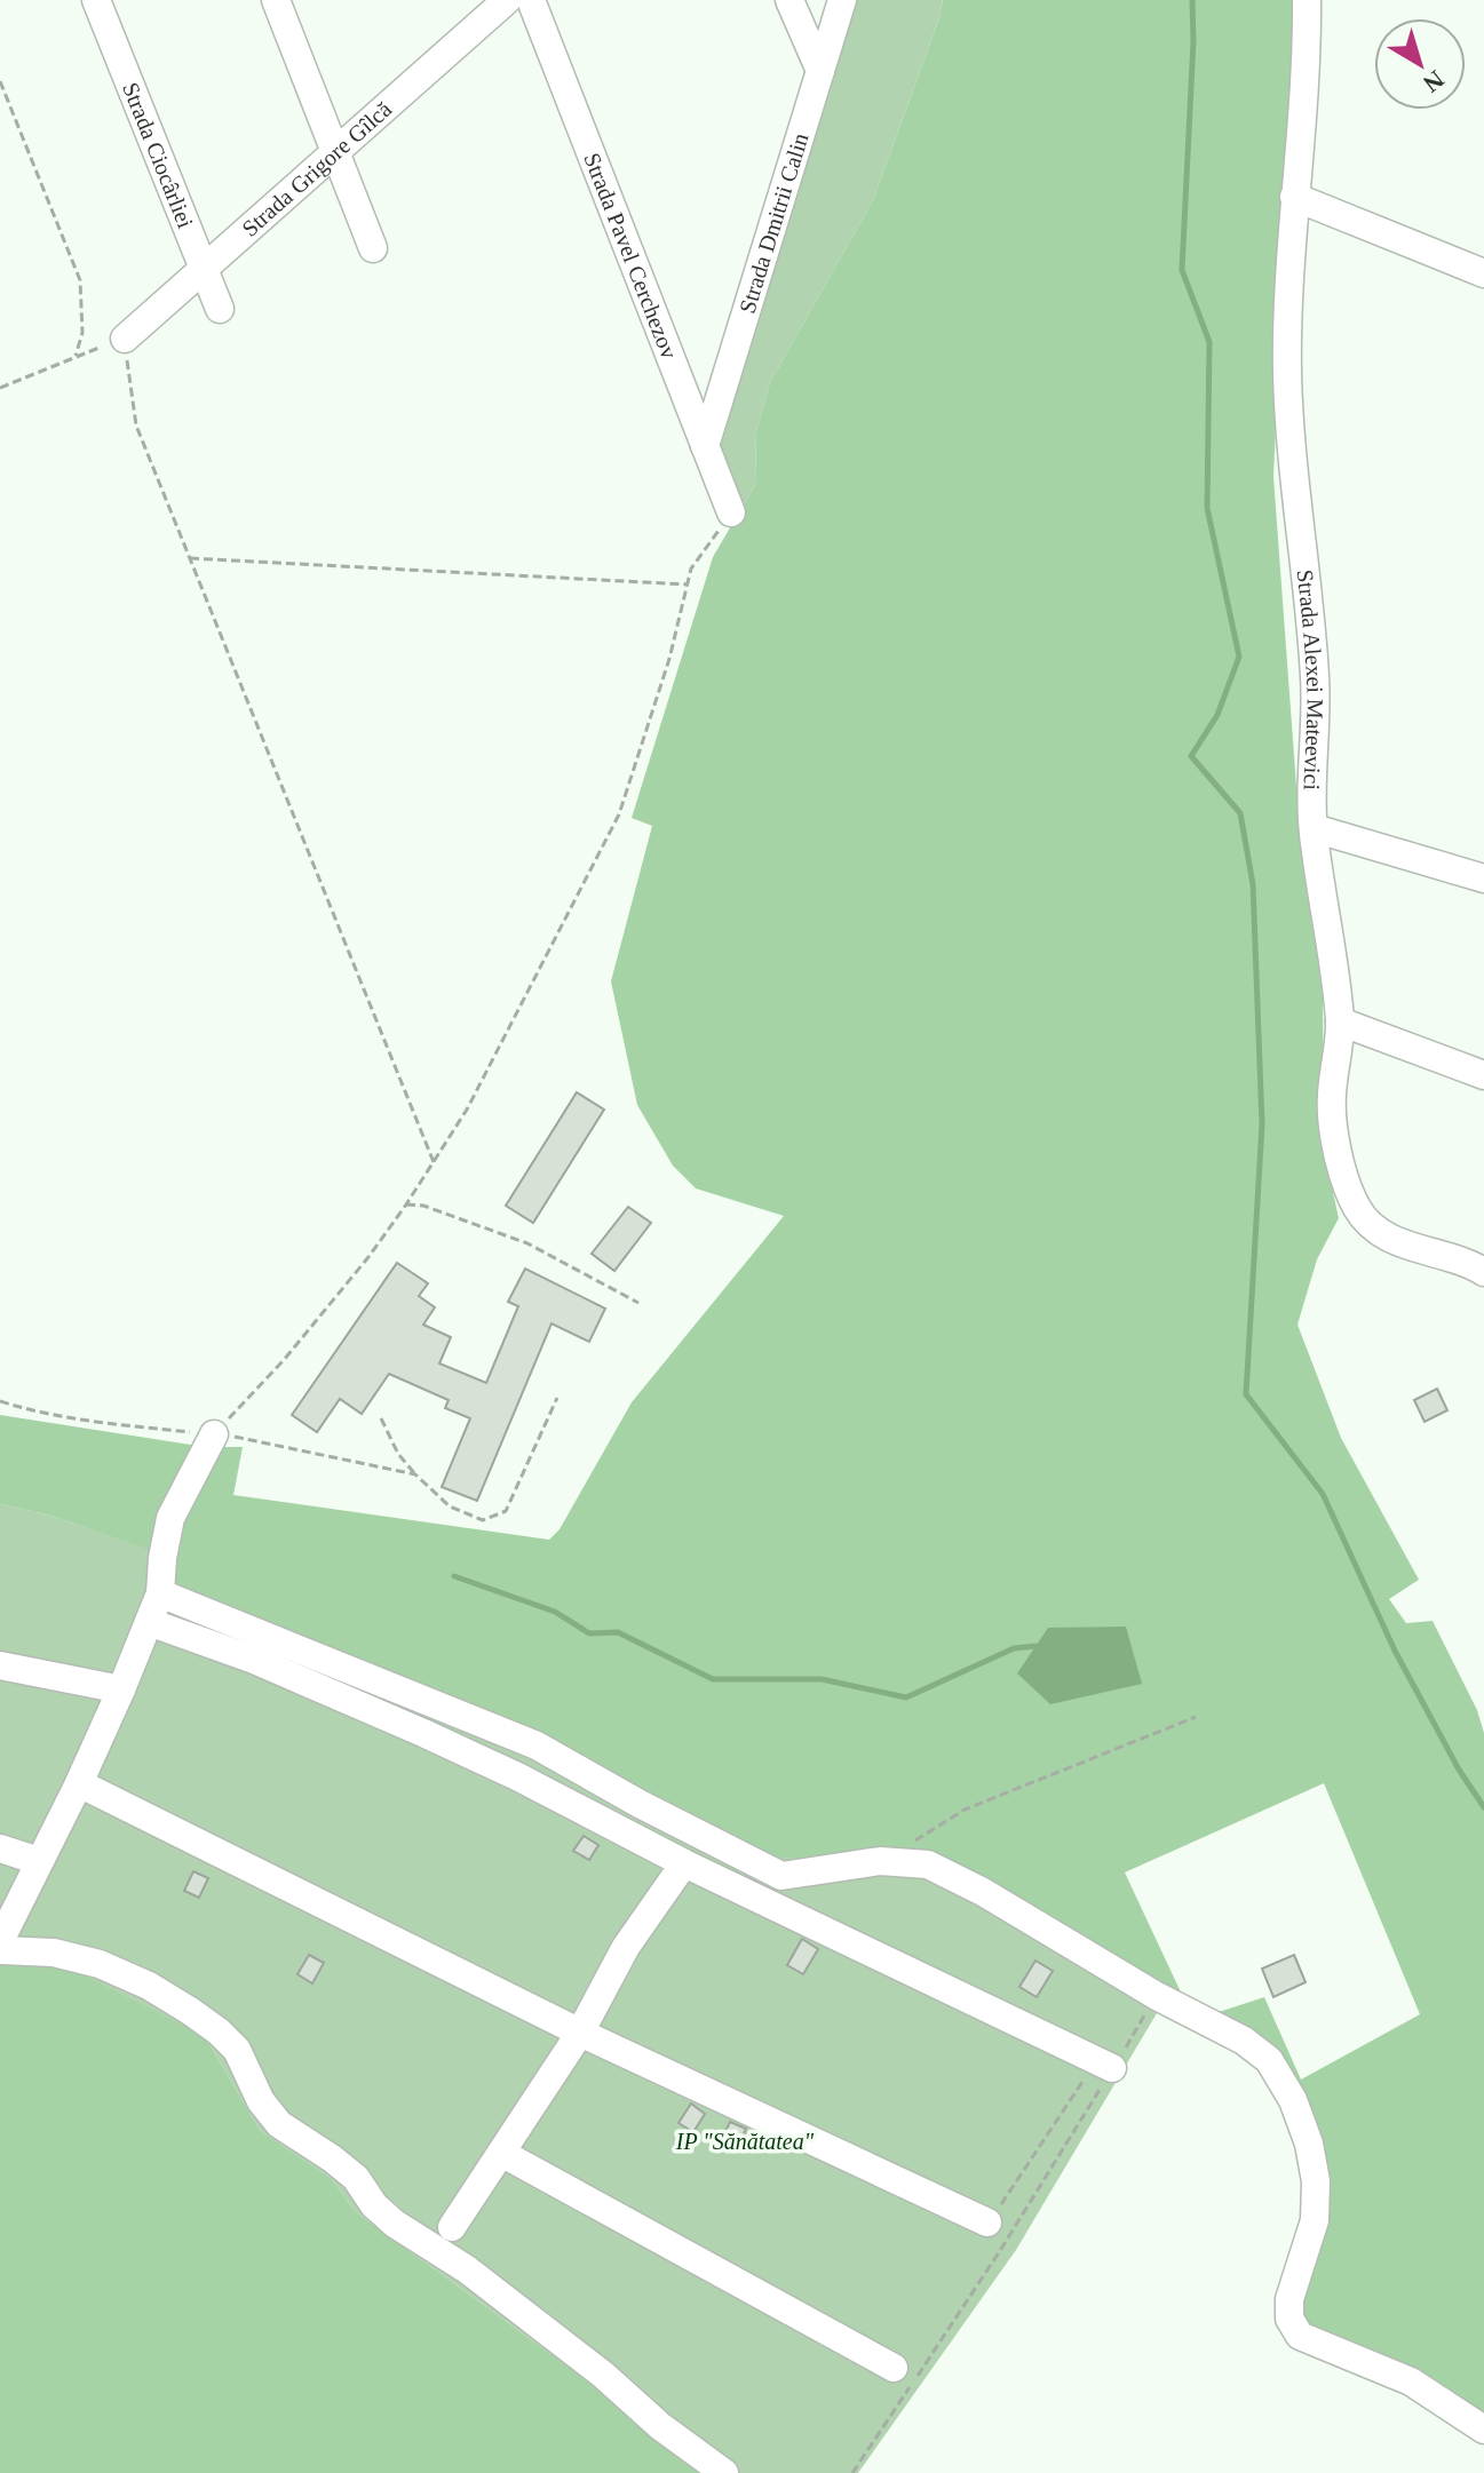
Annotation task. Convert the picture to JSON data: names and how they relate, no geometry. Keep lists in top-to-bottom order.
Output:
{
  "streets": {
    "street": [
      "Strada Ciocârliei",
      "Strada Grigore Gîlcă",
      "Strada Dmitrii Calin",
      "Strada Pavel Cerchezov",
      "Strada Alexei Mateevici"
    ]
  },
  "crossings": [
    ["Strada Ciocârliei", "Strada Grigore Gîlcă"],
    ["Strada Dmitrii Calin", "Strada Pavel Cerchezov"]
  ],
  "parks": ["IP \"Sănătatea\""],
  "north": "bottom right"
}
